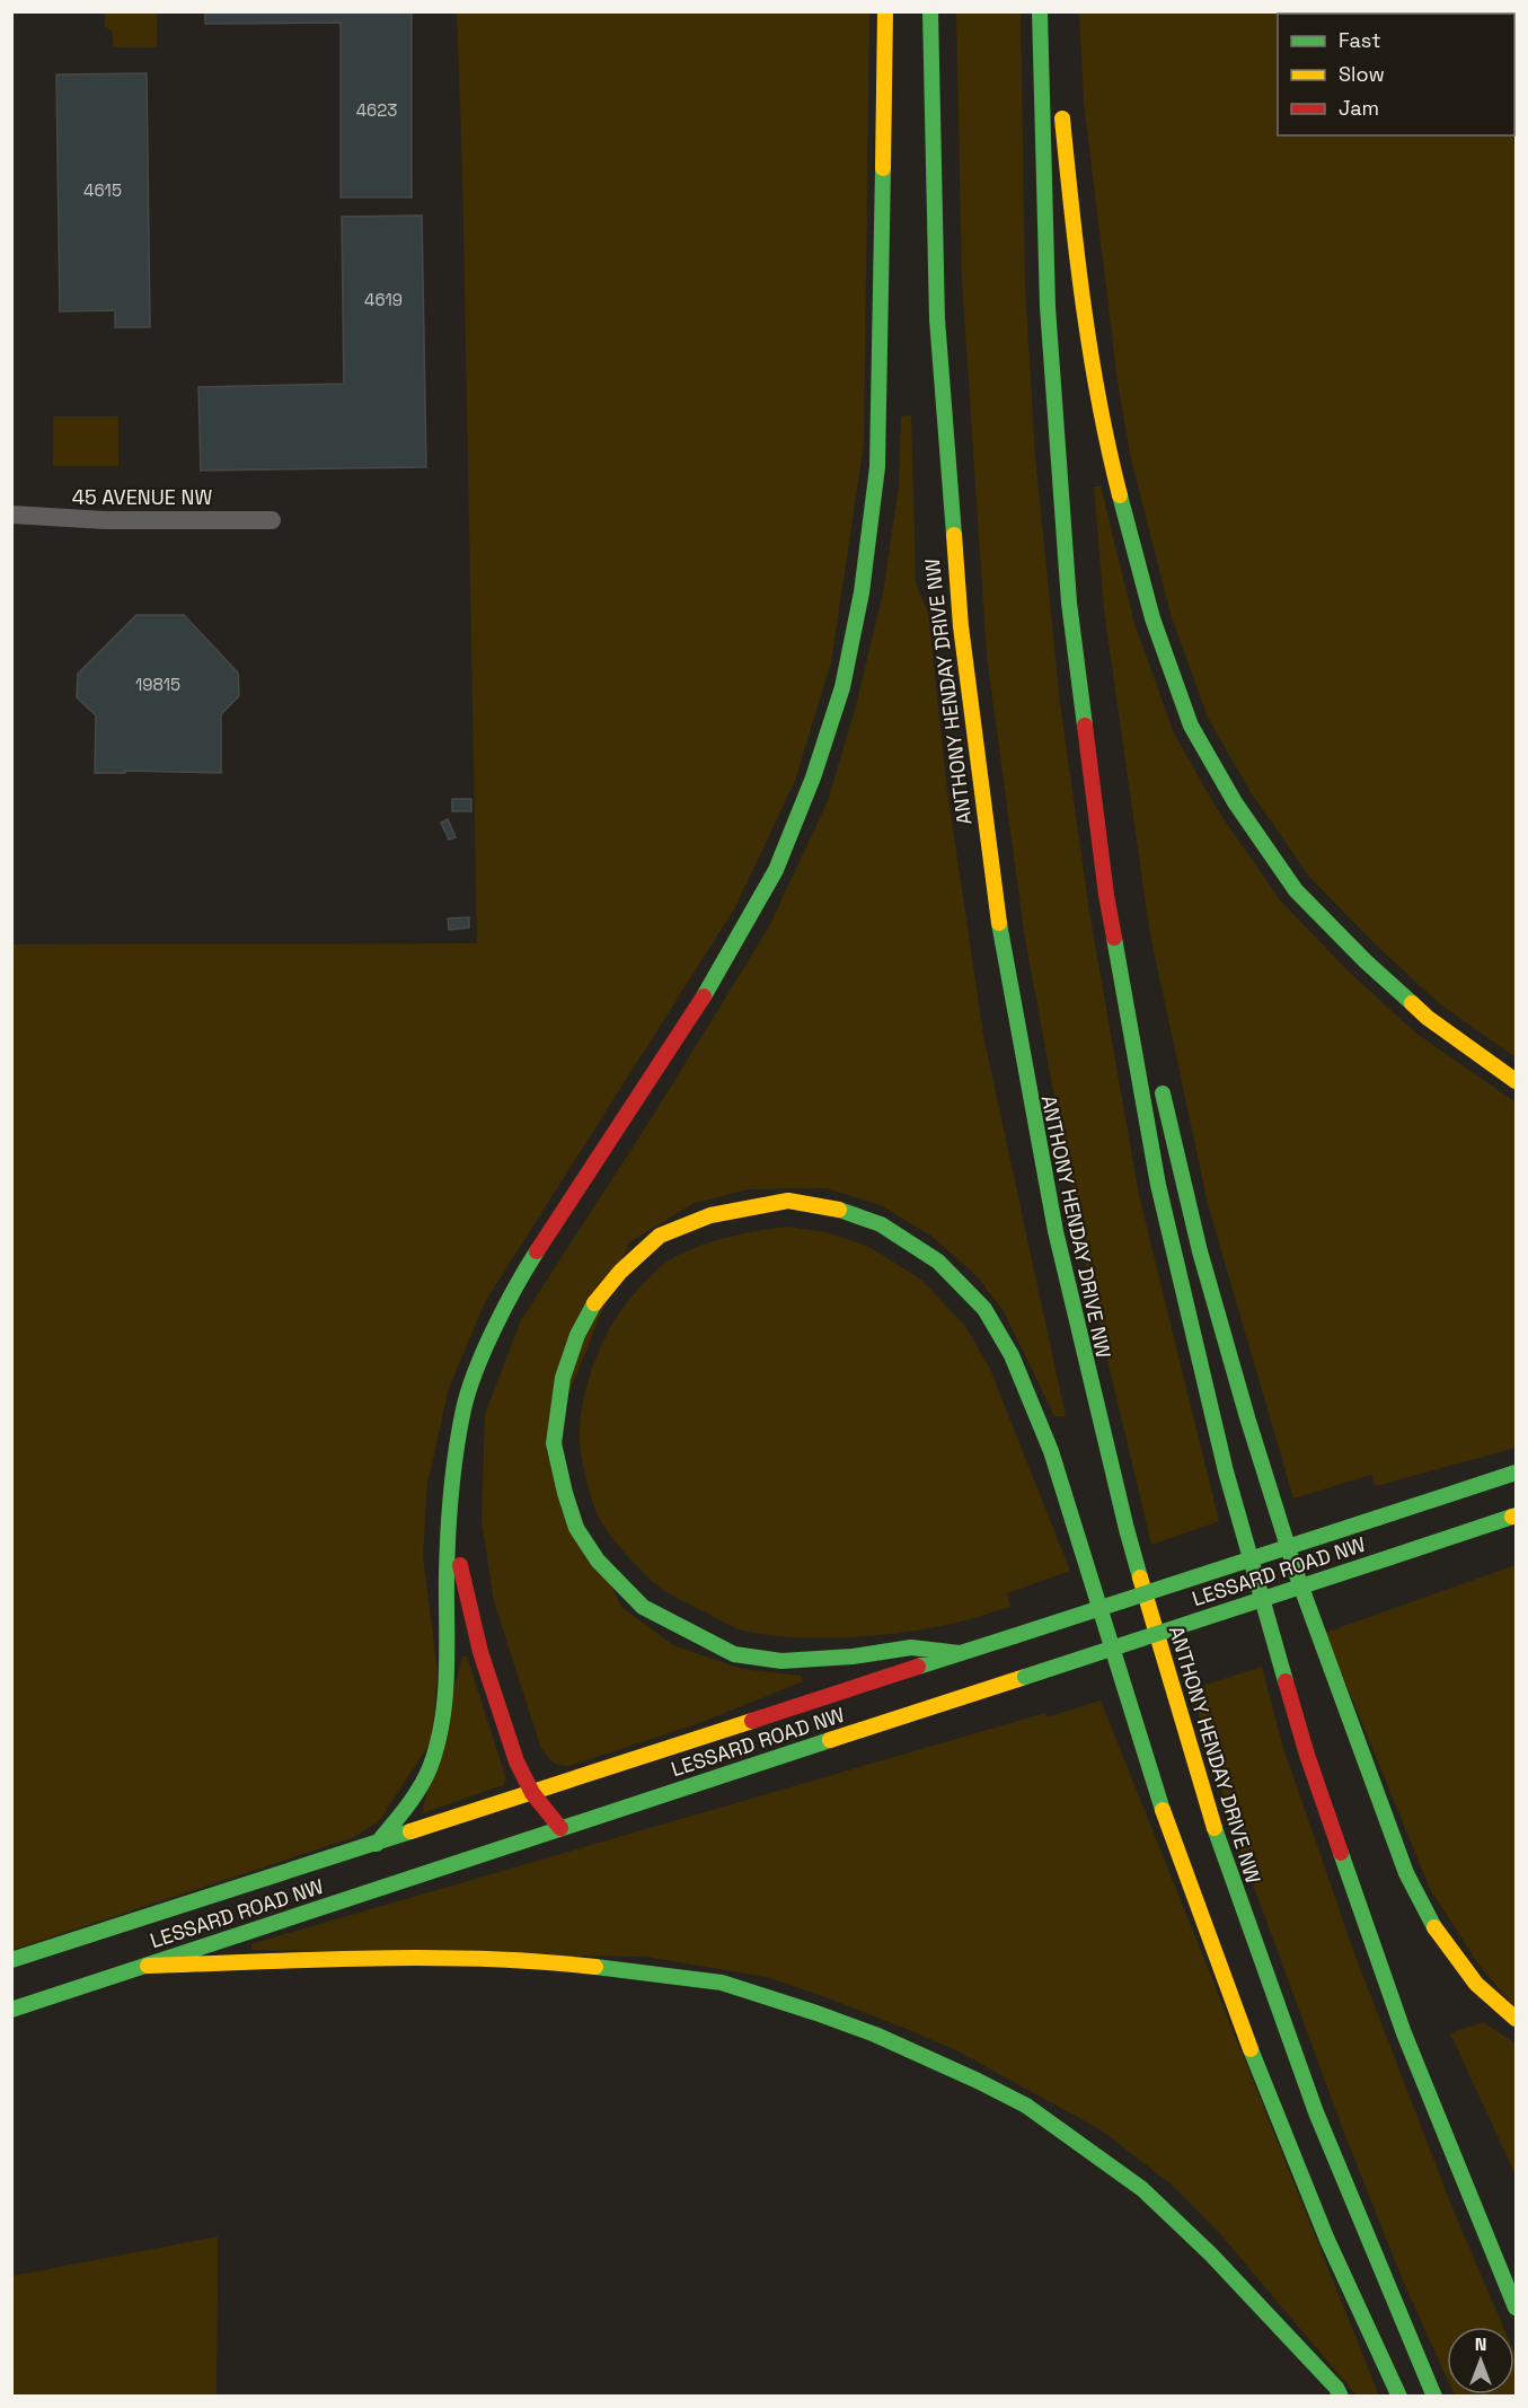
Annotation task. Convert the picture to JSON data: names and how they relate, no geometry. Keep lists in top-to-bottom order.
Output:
{
  "streets": {
    "main road": ["ANTHONY HENDAY DRIVE NW", "LESSARD ROAD NW"],
    "street": ["45 AVENUE NW"]
  },
  "house_numbers": [
    "4623",
    "4615",
    "4619",
    "19815"
  ],
  "legend": ["Fast", "Slow", "Jam"],
  "north": "top"
}
